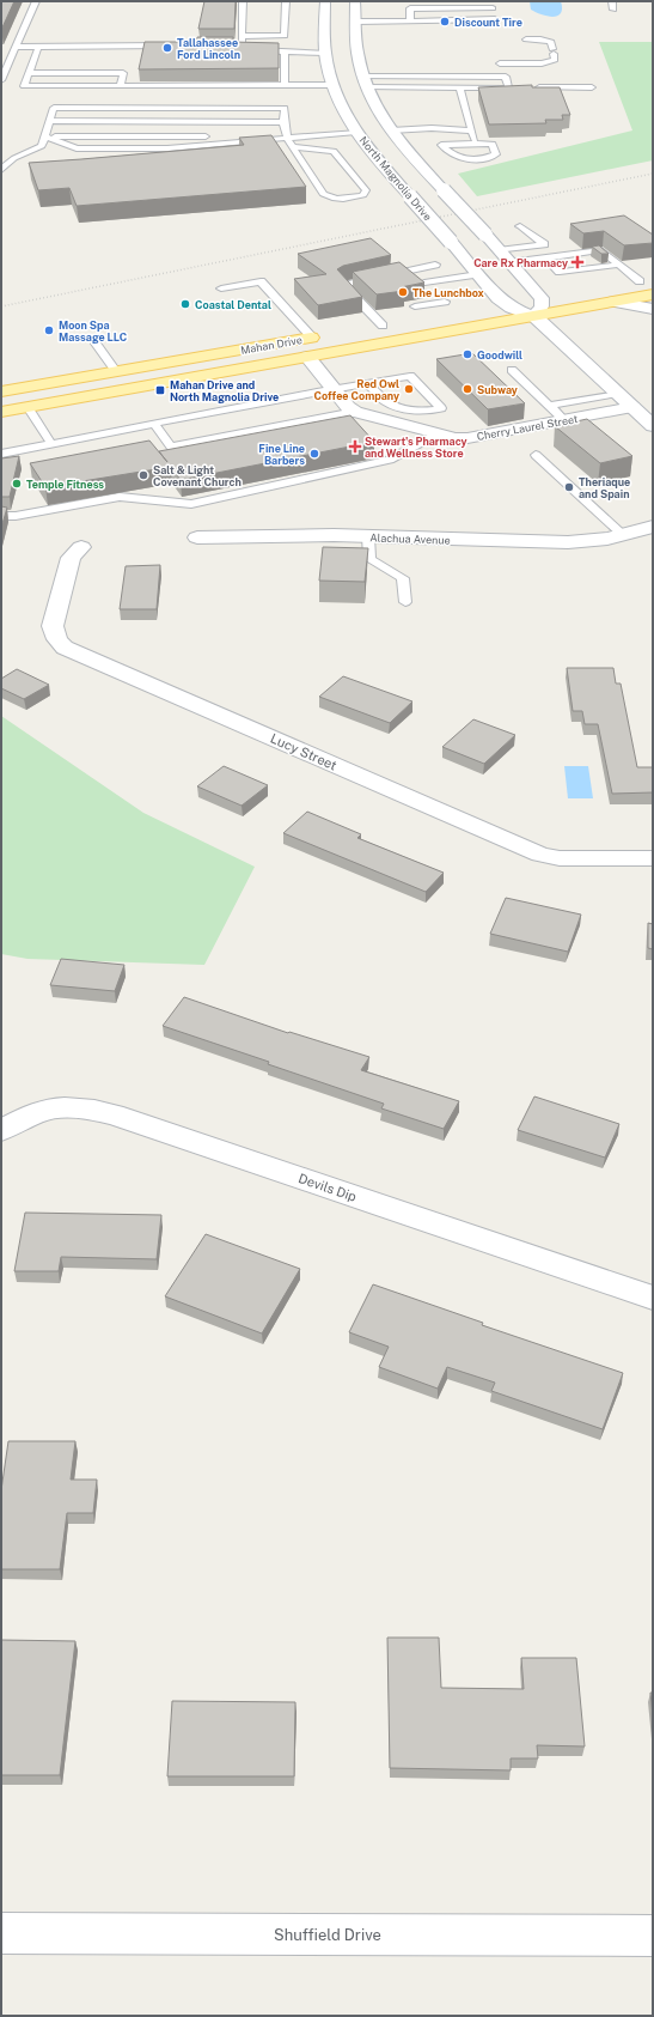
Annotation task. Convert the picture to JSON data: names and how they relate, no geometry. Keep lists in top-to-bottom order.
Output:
{
  "streets": {
    "main road": [
      "North Magnolia Drive",
      "Mahan Drive",
      "Cherry Laurel Street",
      "Alachua Avenue",
      "Lucy Street",
      "Devils Dip",
      "Shuffield Drive"
    ]
  },
  "crossings": [
    ["North Magnolia Drive", "Mahan Drive"],
    ["North Magnolia Drive", "Cherry Laurel Street"],
    ["Mahan Drive", "Cherry Laurel Street"]
  ],
  "places": {
    "other": [
      "Discount Tire",
      "Tallahassee Ford Lincoln",
      "The Lunchbox",
      "Coastal Dental",
      "Moon Spa Massage LLC",
      "Goodwill",
      "Red Owl Coffee Company",
      "Subway",
      "Fine Line Barbers",
      "Salt & Light Covenant Church",
      "Temple Fitness",
      "Theriaque and Spain"
    ],
    "health": ["Care Rx Pharmacy", "Stewart's Pharmacy and Wellness Store"],
    "transit": ["Mahan Drive and North Magnolia Drive"]
  }
}
